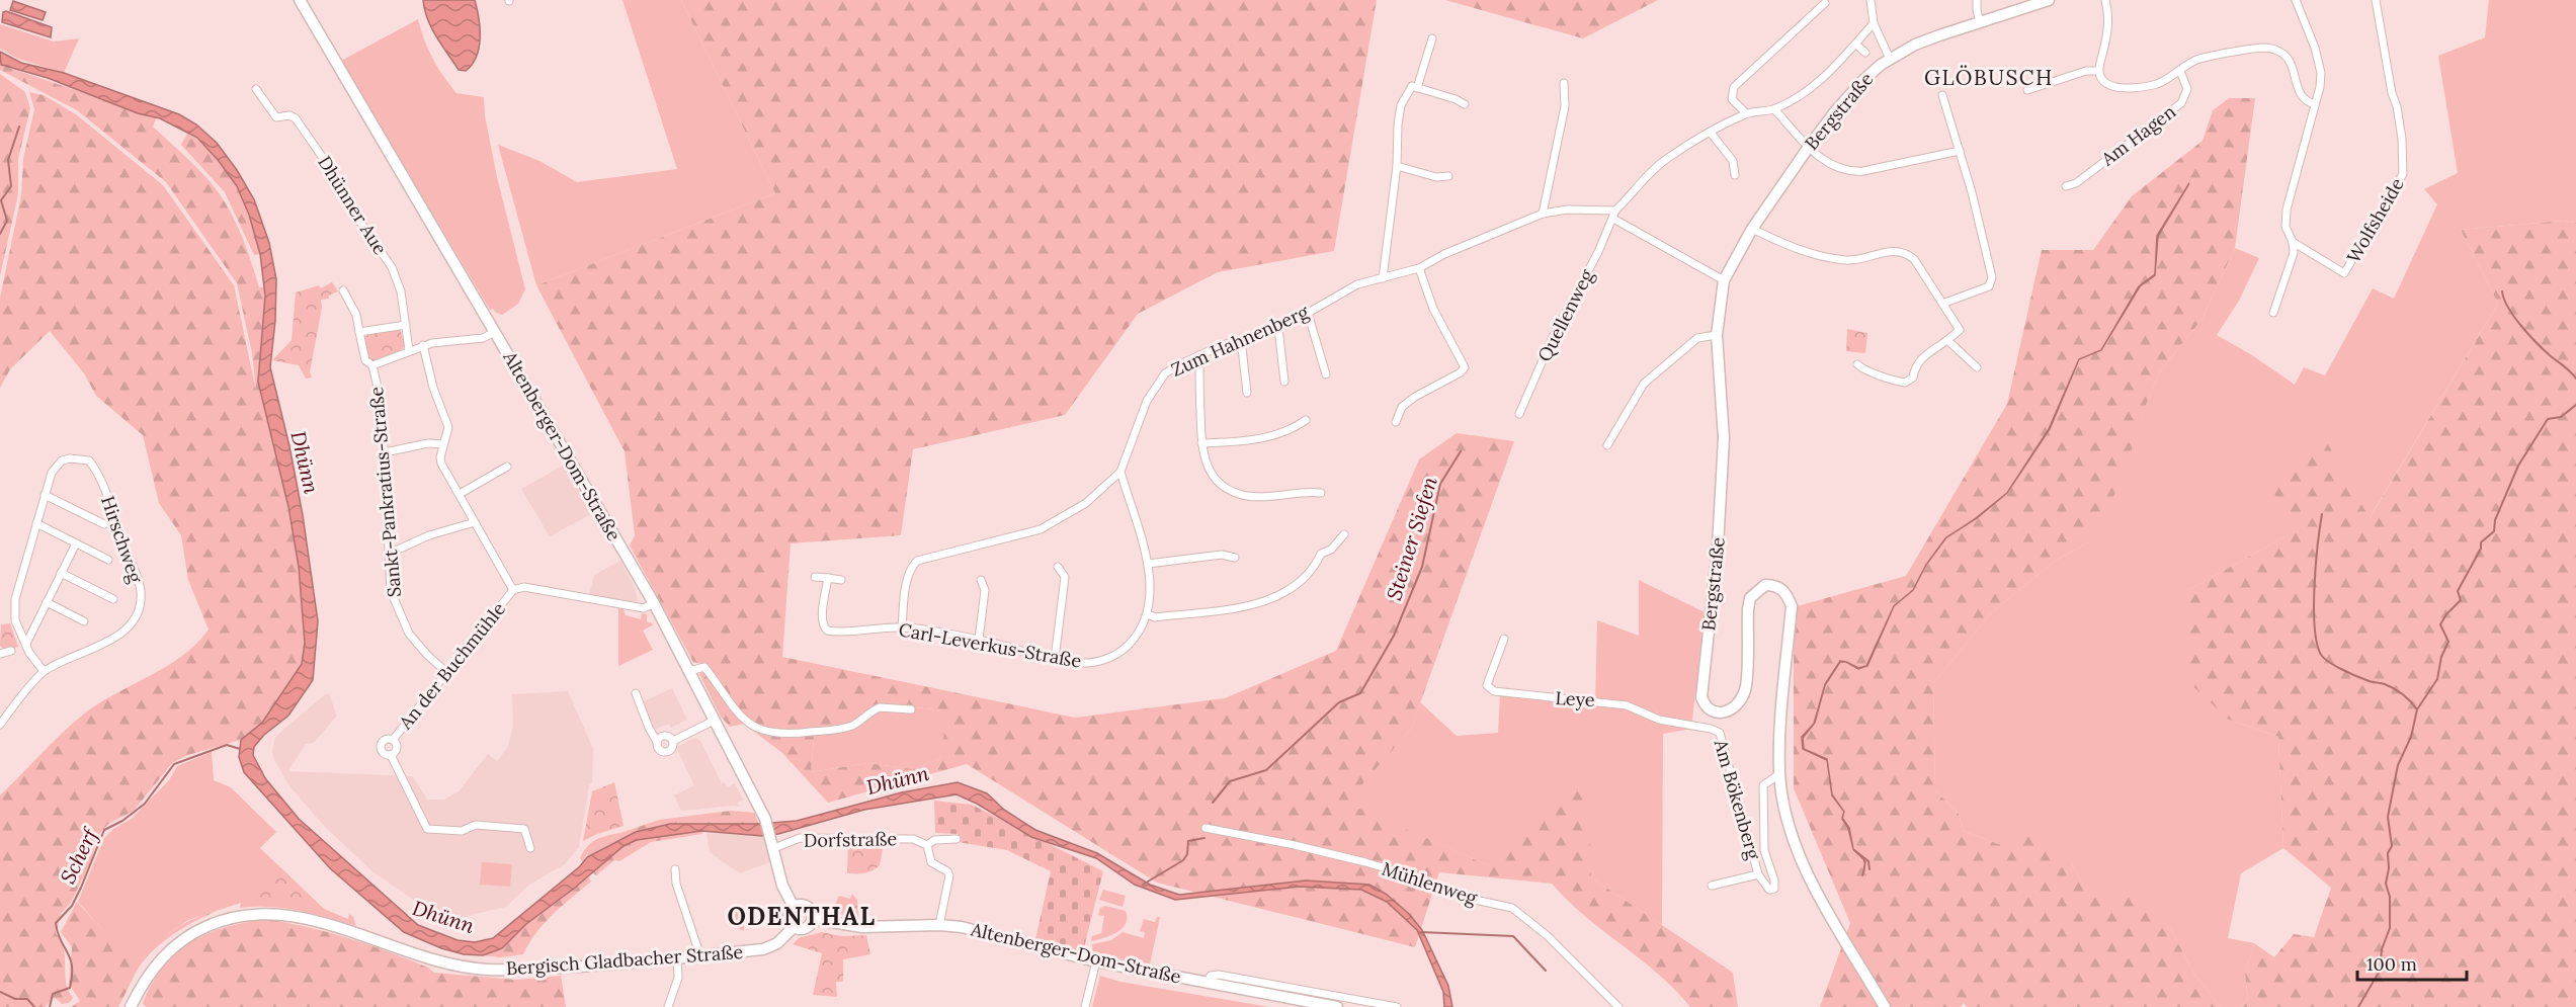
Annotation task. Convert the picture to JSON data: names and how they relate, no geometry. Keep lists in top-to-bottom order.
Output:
{
  "streets": {
    "main road": ["Bergstraße", "Altenberger-Dom-Straße", "Bergisch Gladbacher Straße"],
    "street": [
      "Am Hagen",
      "Dhünner Aue",
      "Wolfsheide",
      "Quellenweg",
      "Zum Hahnenberg",
      "Sankt-Pankratius-Straße",
      "Hirschweg",
      "Carl-Leverkus-Straße",
      "An der Buchmühle",
      "Leye",
      "Am Bökenberg",
      "Dorfstraße",
      "Mühlenweg"
    ]
  },
  "crossings": [
    ["Bergstraße", "Am Bökenberg"],
    ["Quellenweg", "Zum Hahnenberg"],
    ["Zum Hahnenberg", "Carl-Leverkus-Straße"],
    ["Altenberger-Dom-Straße", "An der Buchmühle"],
    ["Altenberger-Dom-Straße", "Dorfstraße"],
    ["Altenberger-Dom-Straße", "Bergisch Gladbacher Straße"],
    ["Sankt-Pankratius-Straße", "An der Buchmühle"],
    ["Leye", "Am Bökenberg"]
  ],
  "districts": ["GLÖBUSCH", "ODENTHAL"],
  "water": ["Dhünn", "Steiner Siefen", "Scherf"],
  "scale_bar": "100 m"
}
